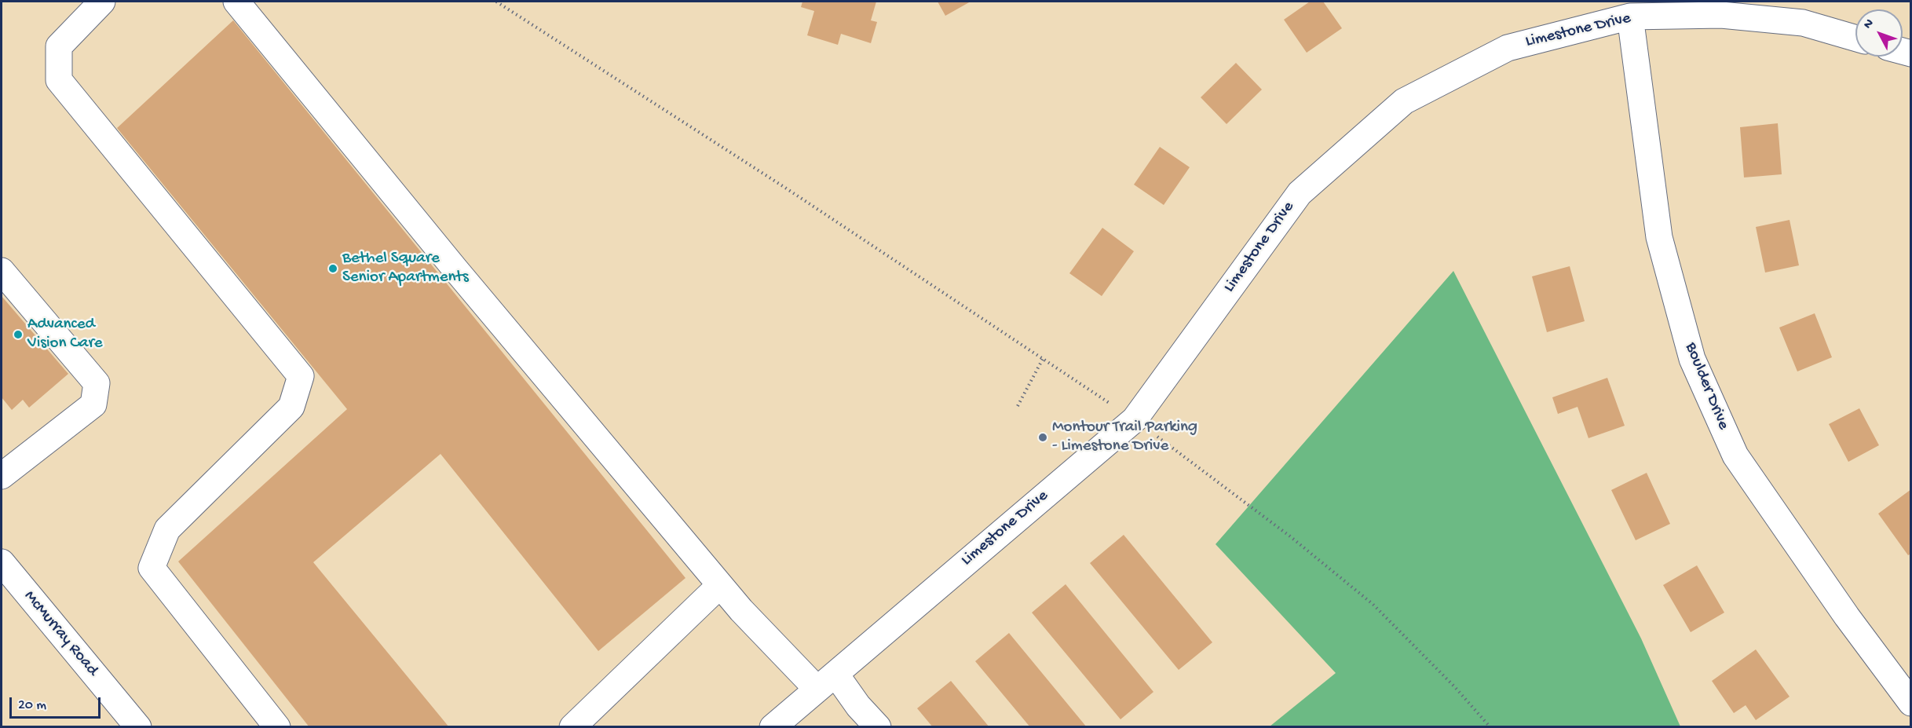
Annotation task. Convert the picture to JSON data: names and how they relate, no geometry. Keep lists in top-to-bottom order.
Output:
{
  "streets": {
    "street": ["Limestone Drive", "Boulder Drive", "McMurray Road"]
  },
  "crossings": [
    ["Limestone Drive", "Boulder Drive"]
  ],
  "places": ["Bethel Square Senior Apartments", "Advanced Vision Care", "Montour Trail Parking - Limestone Drive"],
  "scale_bar": "20 m",
  "north": "top left"
}
